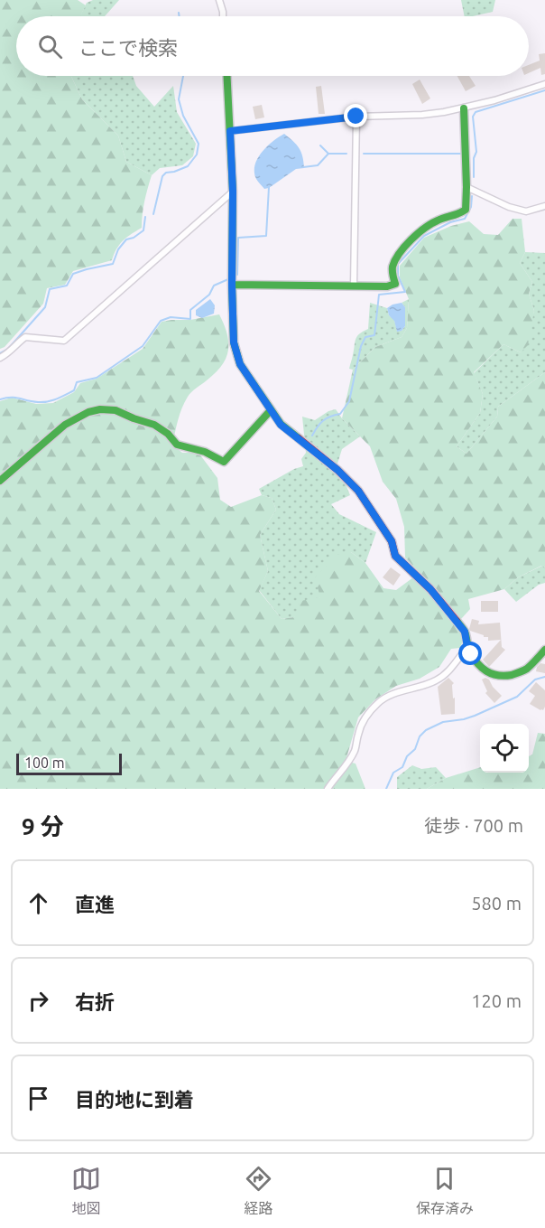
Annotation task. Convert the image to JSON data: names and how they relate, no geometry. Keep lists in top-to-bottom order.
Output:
{
  "scale_bar": "100 m",
  "page": {
    "search": "ここで検索",
    "scale": "100 m",
    "heading": ["9 分", "徒歩 · 700 m"],
    "list": [
      ["直進", "580 m"],
      ["右折", "120 m"],
      "目的地に到着"
    ],
    "nav": ["地図", "経路", "保存済み"]
  }
}
